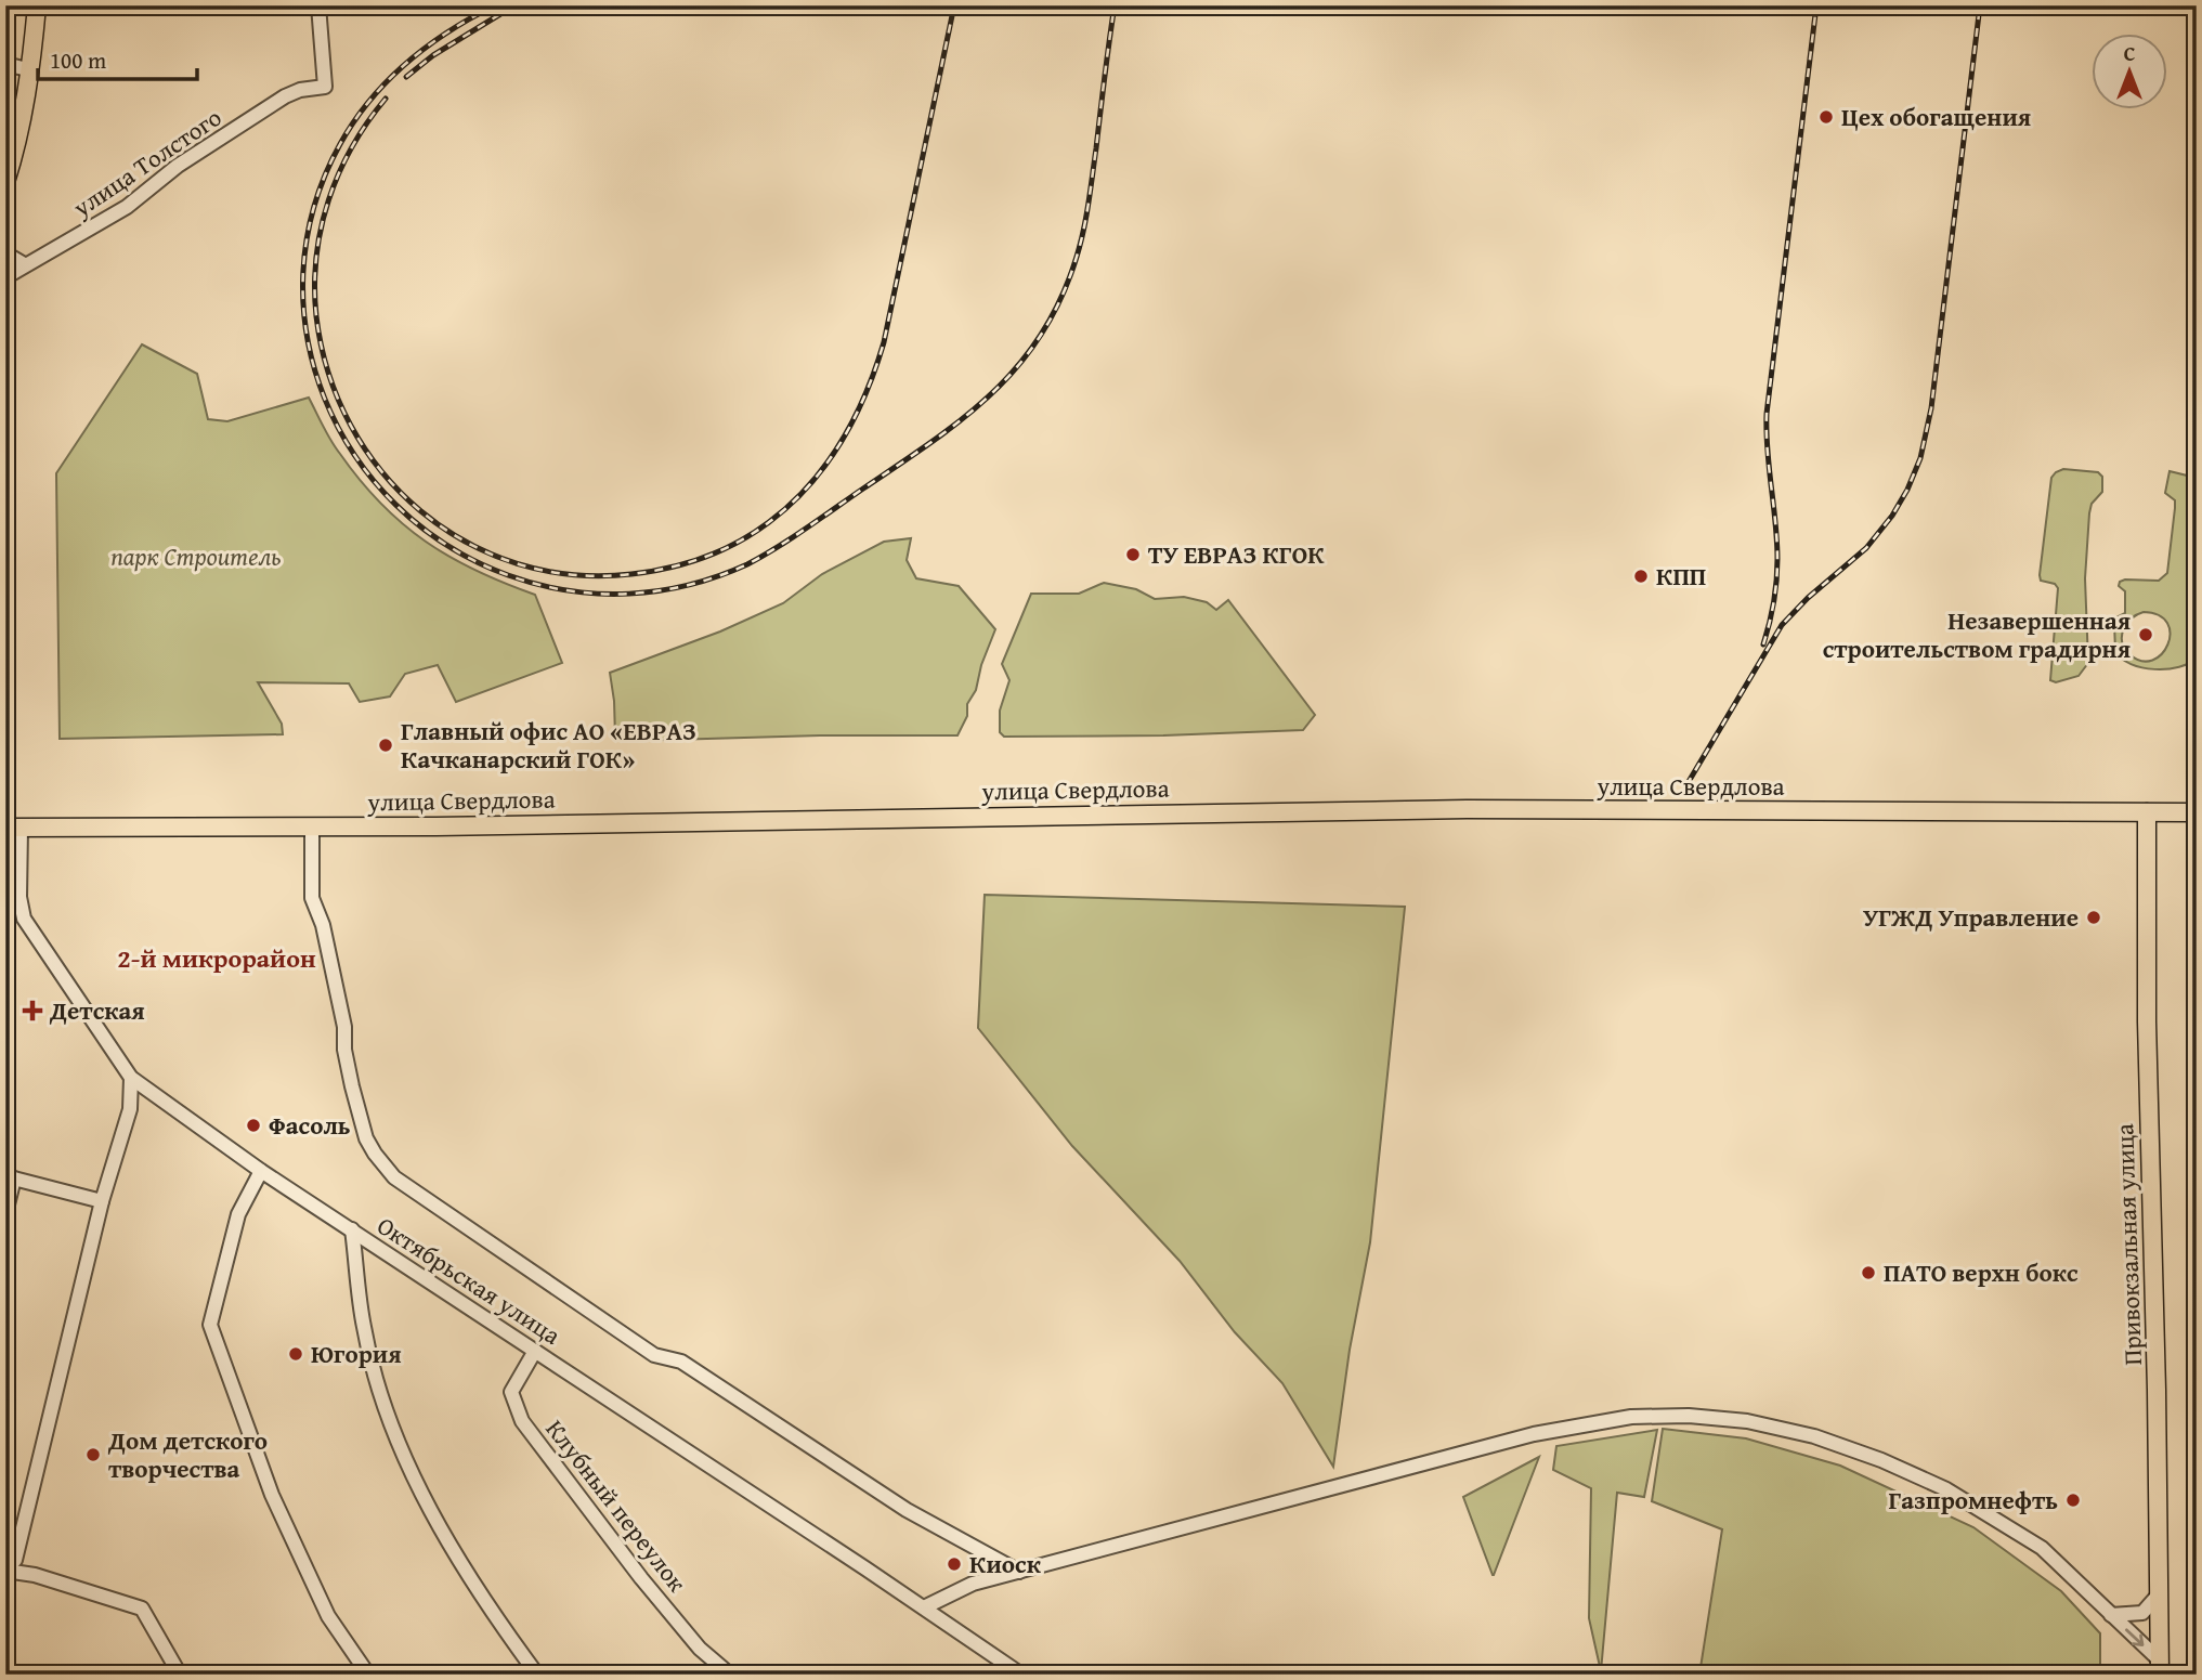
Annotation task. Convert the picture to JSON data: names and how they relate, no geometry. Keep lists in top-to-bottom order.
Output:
{
  "streets": {
    "main road": ["улица Свердлова", "Привокзальная улица"],
    "street": ["улица Толстого", "Октябрьская улица", "Клубный переулок"]
  },
  "crossings": [
    ["улица Свердлова", "Привокзальная улица"],
    ["улица Свердлова", "Октябрьская улица"],
    ["Октябрьская улица", "Клубный переулок"]
  ],
  "districts": ["2-й микрорайон"],
  "parks": ["парк Строитель"],
  "places": {
    "other": [
      "Цех обогащения",
      "ТУ ЕВРАЗ КГОК",
      "КПП",
      "Незавершенная строительством градирня",
      "Главный офис АО «ЕВРАЗ Качканарский ГОК»",
      "УГЖД Управление",
      "Фасоль",
      "ПАТО верхн бокс",
      "Югория",
      "Дом детского творчества",
      "Газпромнефть",
      "Киоск"
    ],
    "health": ["Детская"]
  },
  "scale_bar": "100 m",
  "north": "top"
}
